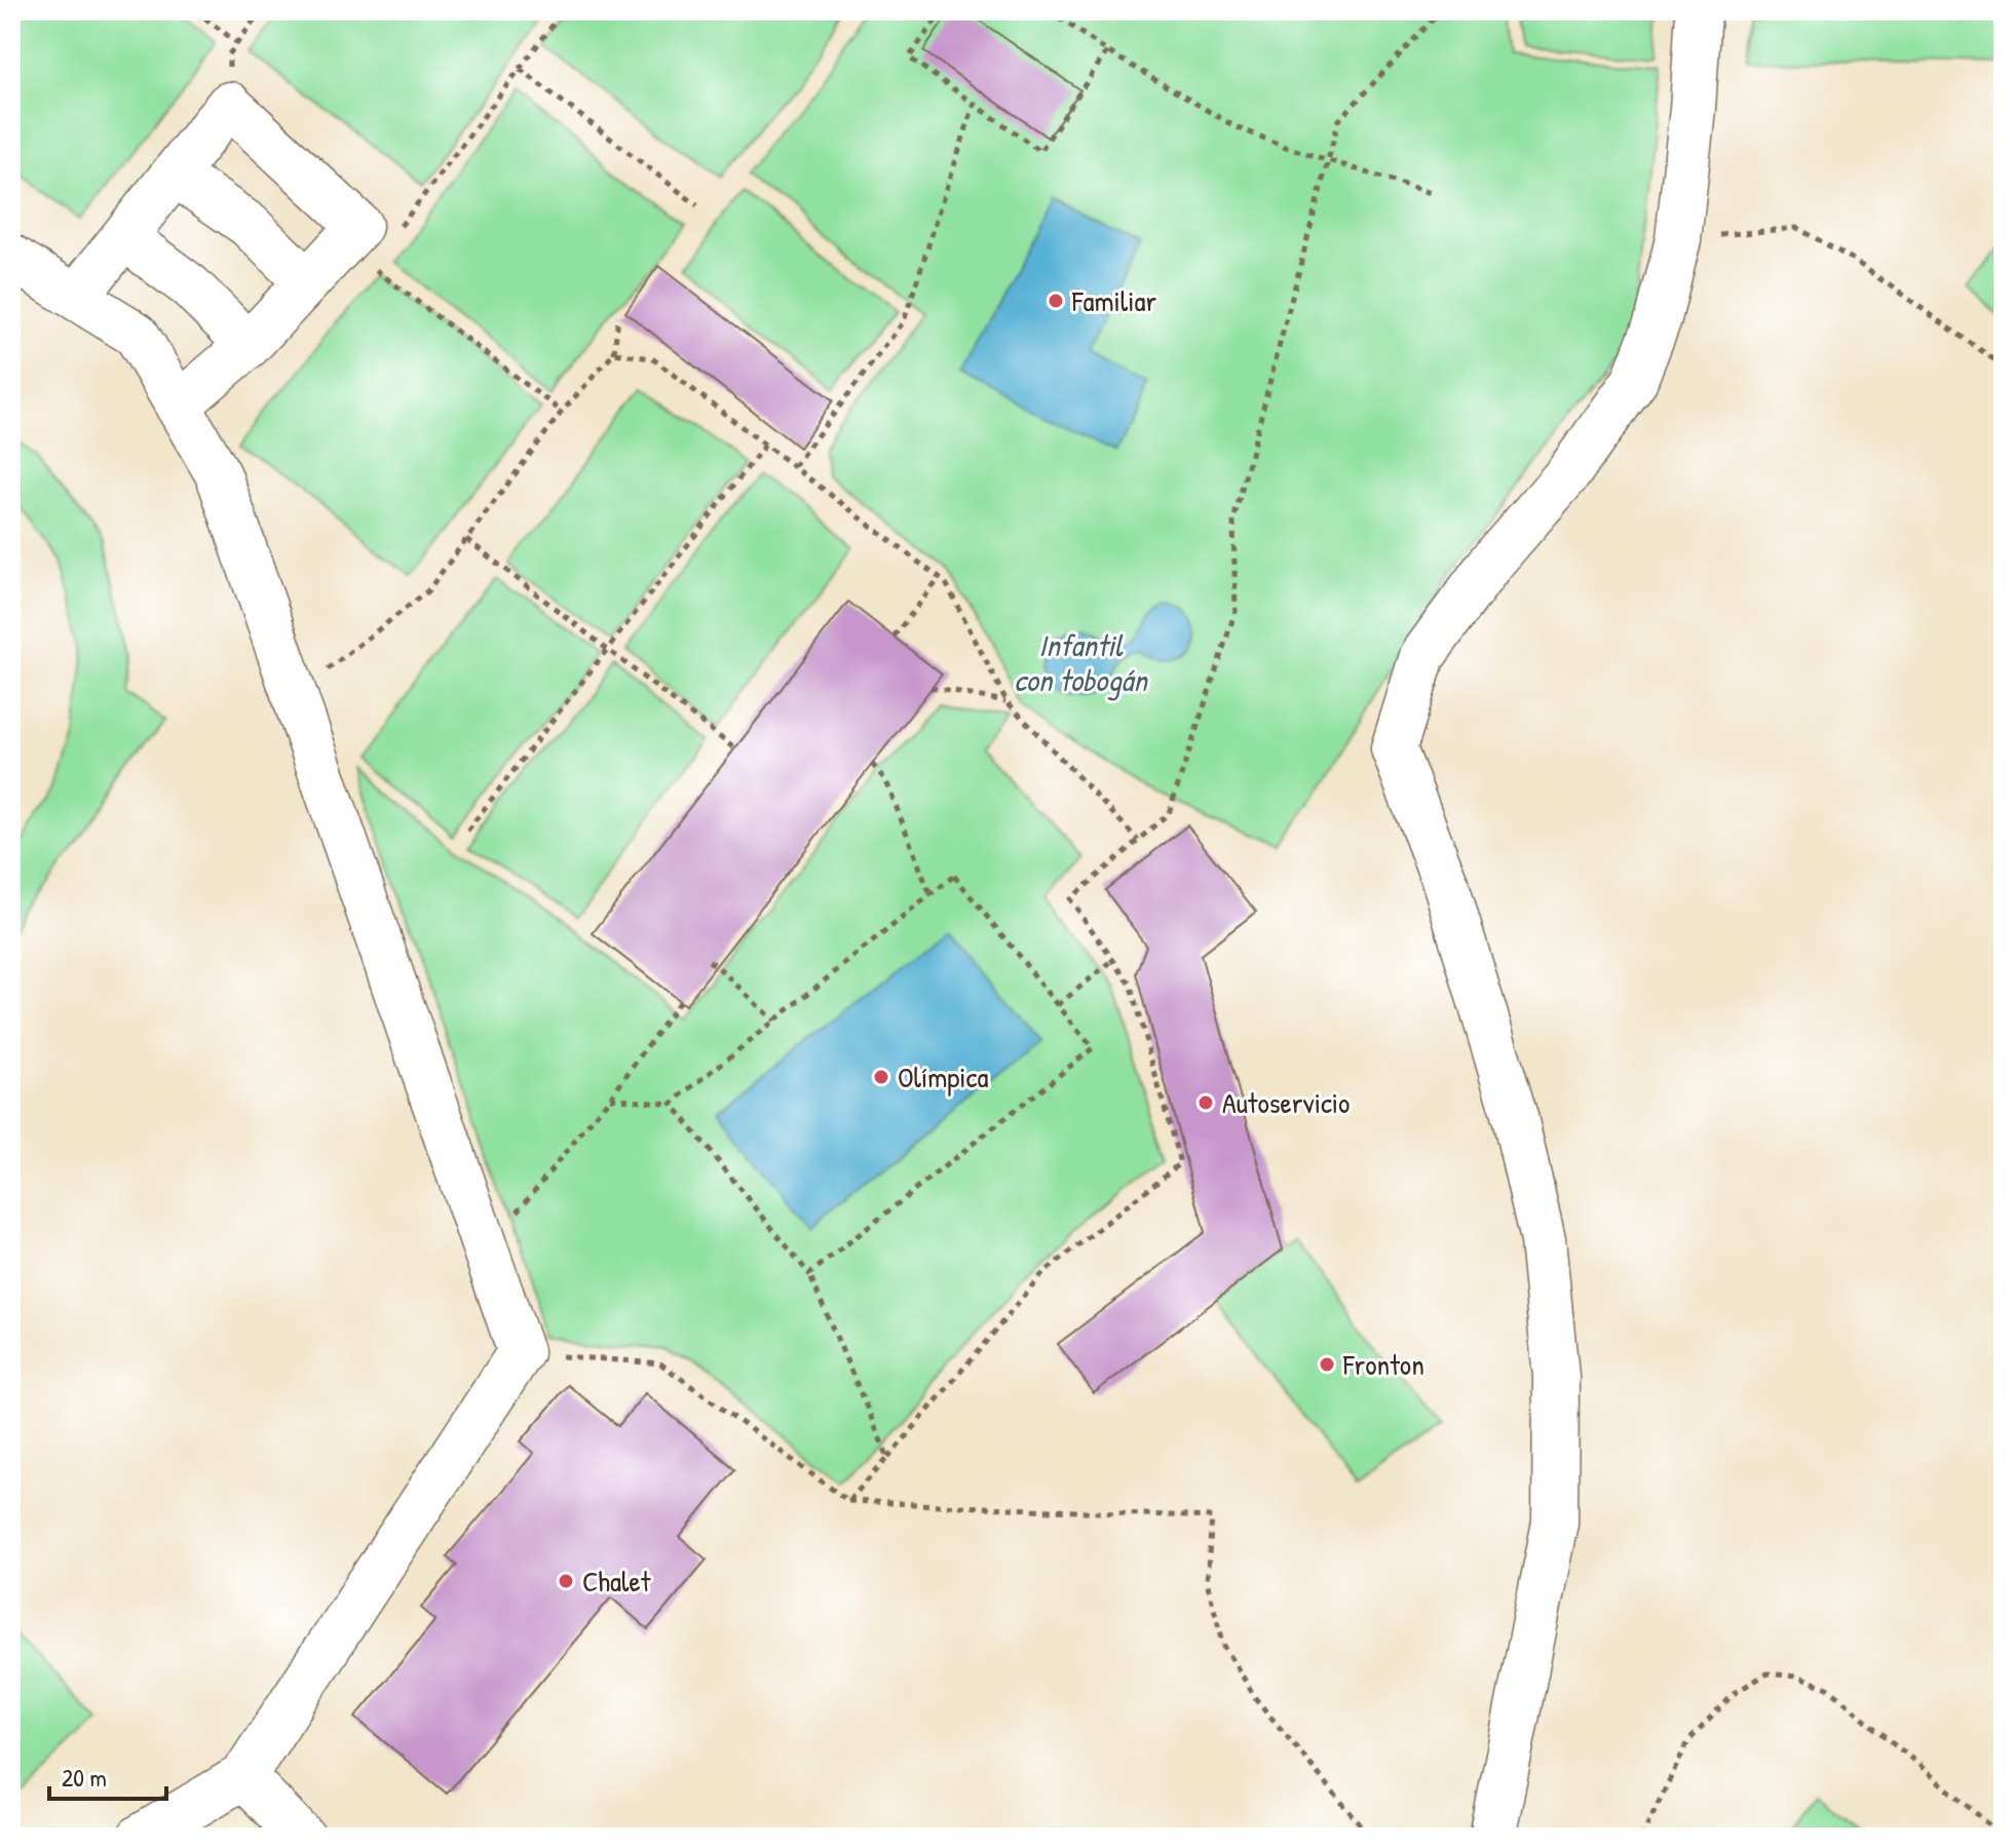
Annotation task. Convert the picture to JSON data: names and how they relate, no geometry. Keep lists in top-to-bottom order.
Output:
{
  "water": ["Infantil con tobogán"],
  "places": [
    "Familiar",
    "Olímpica",
    "Autoservicio",
    "Fronton",
    "Chalet"
  ],
  "scale_bar": "20 m"
}
